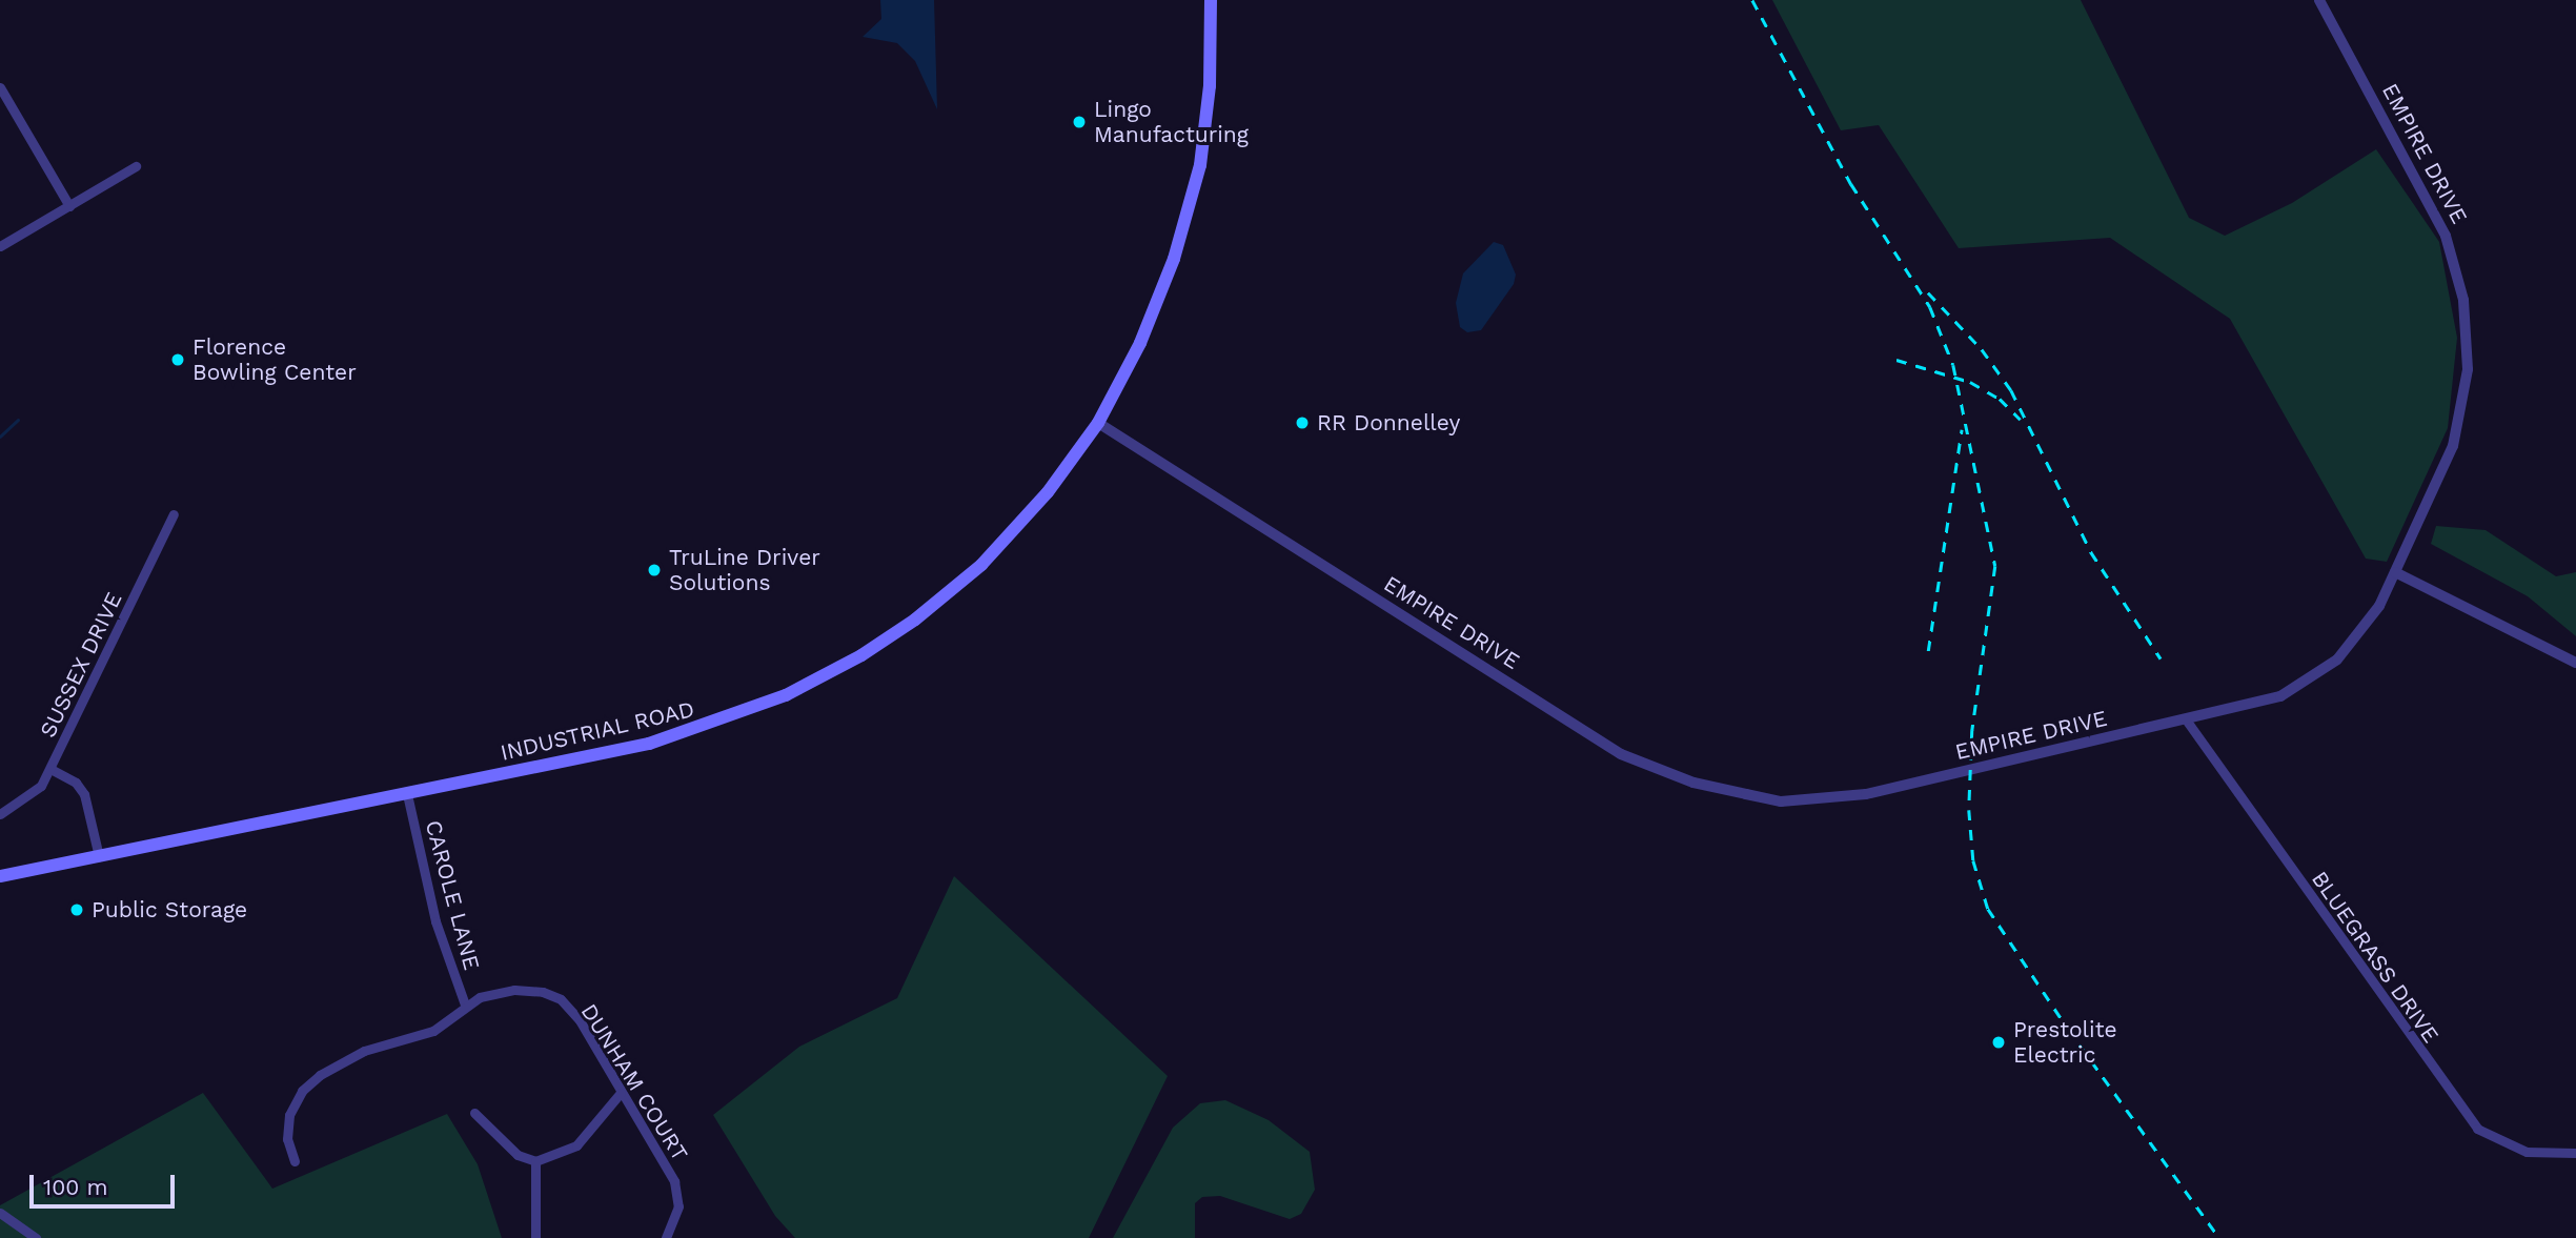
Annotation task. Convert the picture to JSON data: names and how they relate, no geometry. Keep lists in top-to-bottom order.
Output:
{
  "streets": {
    "main road": ["INDUSTRIAL ROAD"],
    "street": [
      "EMPIRE DRIVE",
      "SUSSEX DRIVE",
      "CAROLE LANE",
      "BLUEGRASS DRIVE",
      "DUNHAM COURT"
    ]
  },
  "crossings": [
    ["EMPIRE DRIVE", "INDUSTRIAL ROAD"],
    ["EMPIRE DRIVE", "BLUEGRASS DRIVE"],
    ["INDUSTRIAL ROAD", "CAROLE LANE"],
    ["CAROLE LANE", "DUNHAM COURT"]
  ],
  "places": [
    "Lingo Manufacturing",
    "Florence Bowling Center",
    "RR Donnelley",
    "TruLine Driver Solutions",
    "Public Storage",
    "Prestolite Electric"
  ],
  "scale_bar": "100 m"
}
